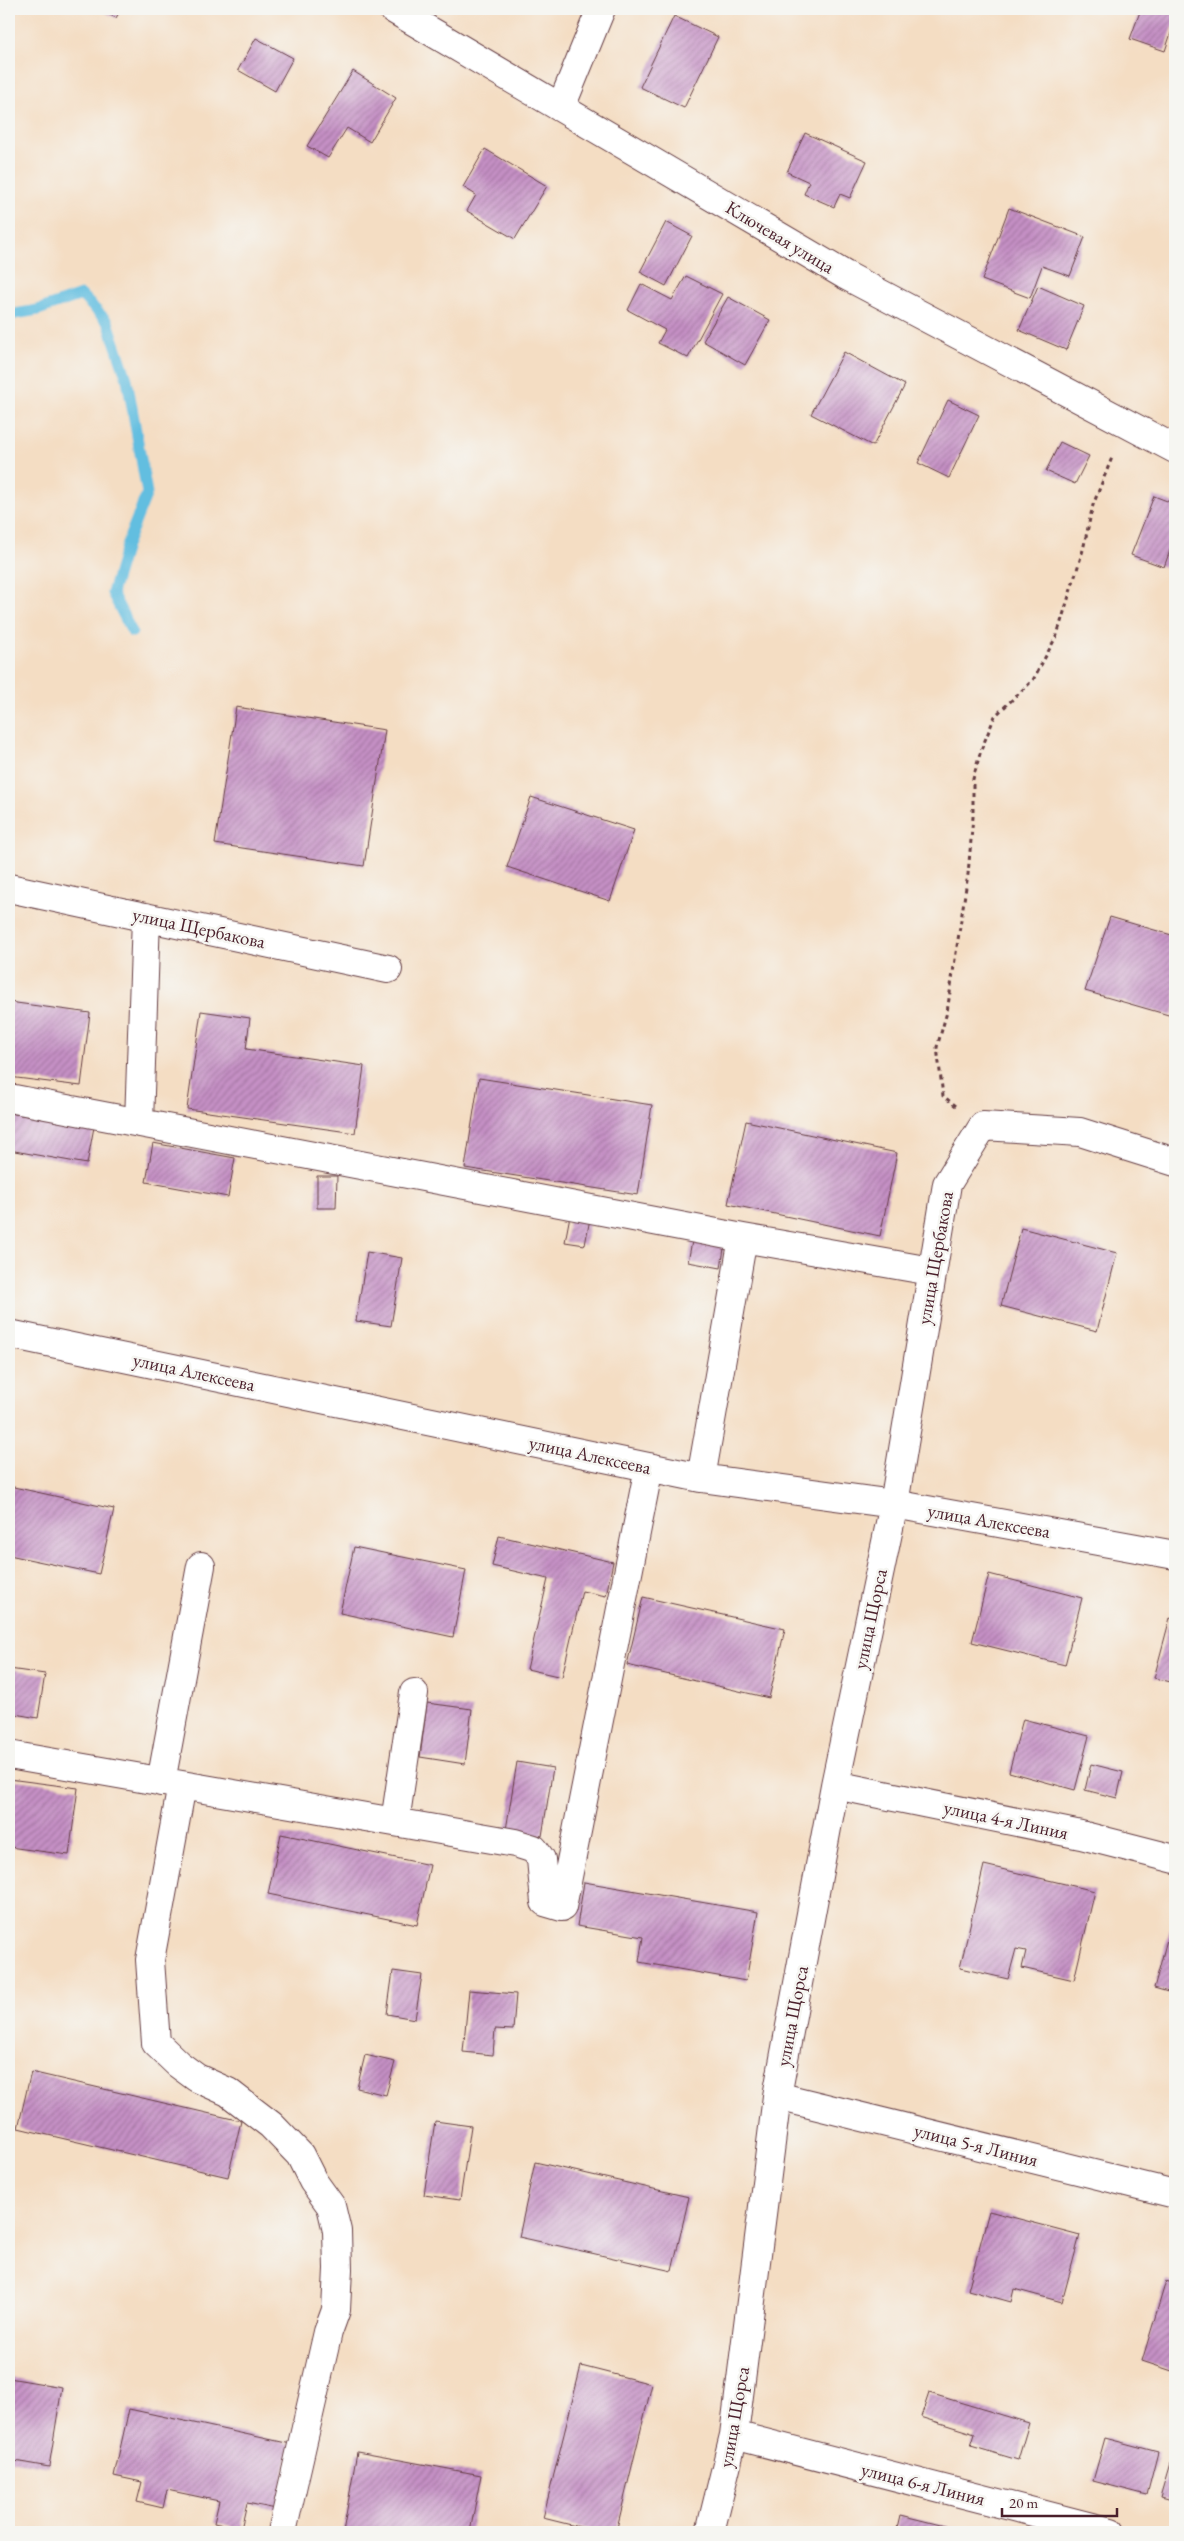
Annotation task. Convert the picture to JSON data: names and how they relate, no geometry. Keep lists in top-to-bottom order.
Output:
{
  "streets": {
    "street": [
      "Ключевая улица",
      "улица Щербакова",
      "улица Алексеева",
      "улица Щорса",
      "улица 4-я Линия",
      "улица 5-я Линия",
      "улица 6-я Линия"
    ]
  },
  "crossings": [
    ["улица Щербакова", "улица Алексеева"],
    ["улица Щербакова", "улица Щорса"],
    ["улица Алексеева", "улица Щорса"],
    ["улица Щорса", "улица 4-я Линия"],
    ["улица Щорса", "улица 5-я Линия"],
    ["улица Щорса", "улица 6-я Линия"]
  ],
  "scale_bar": "20 m"
}
